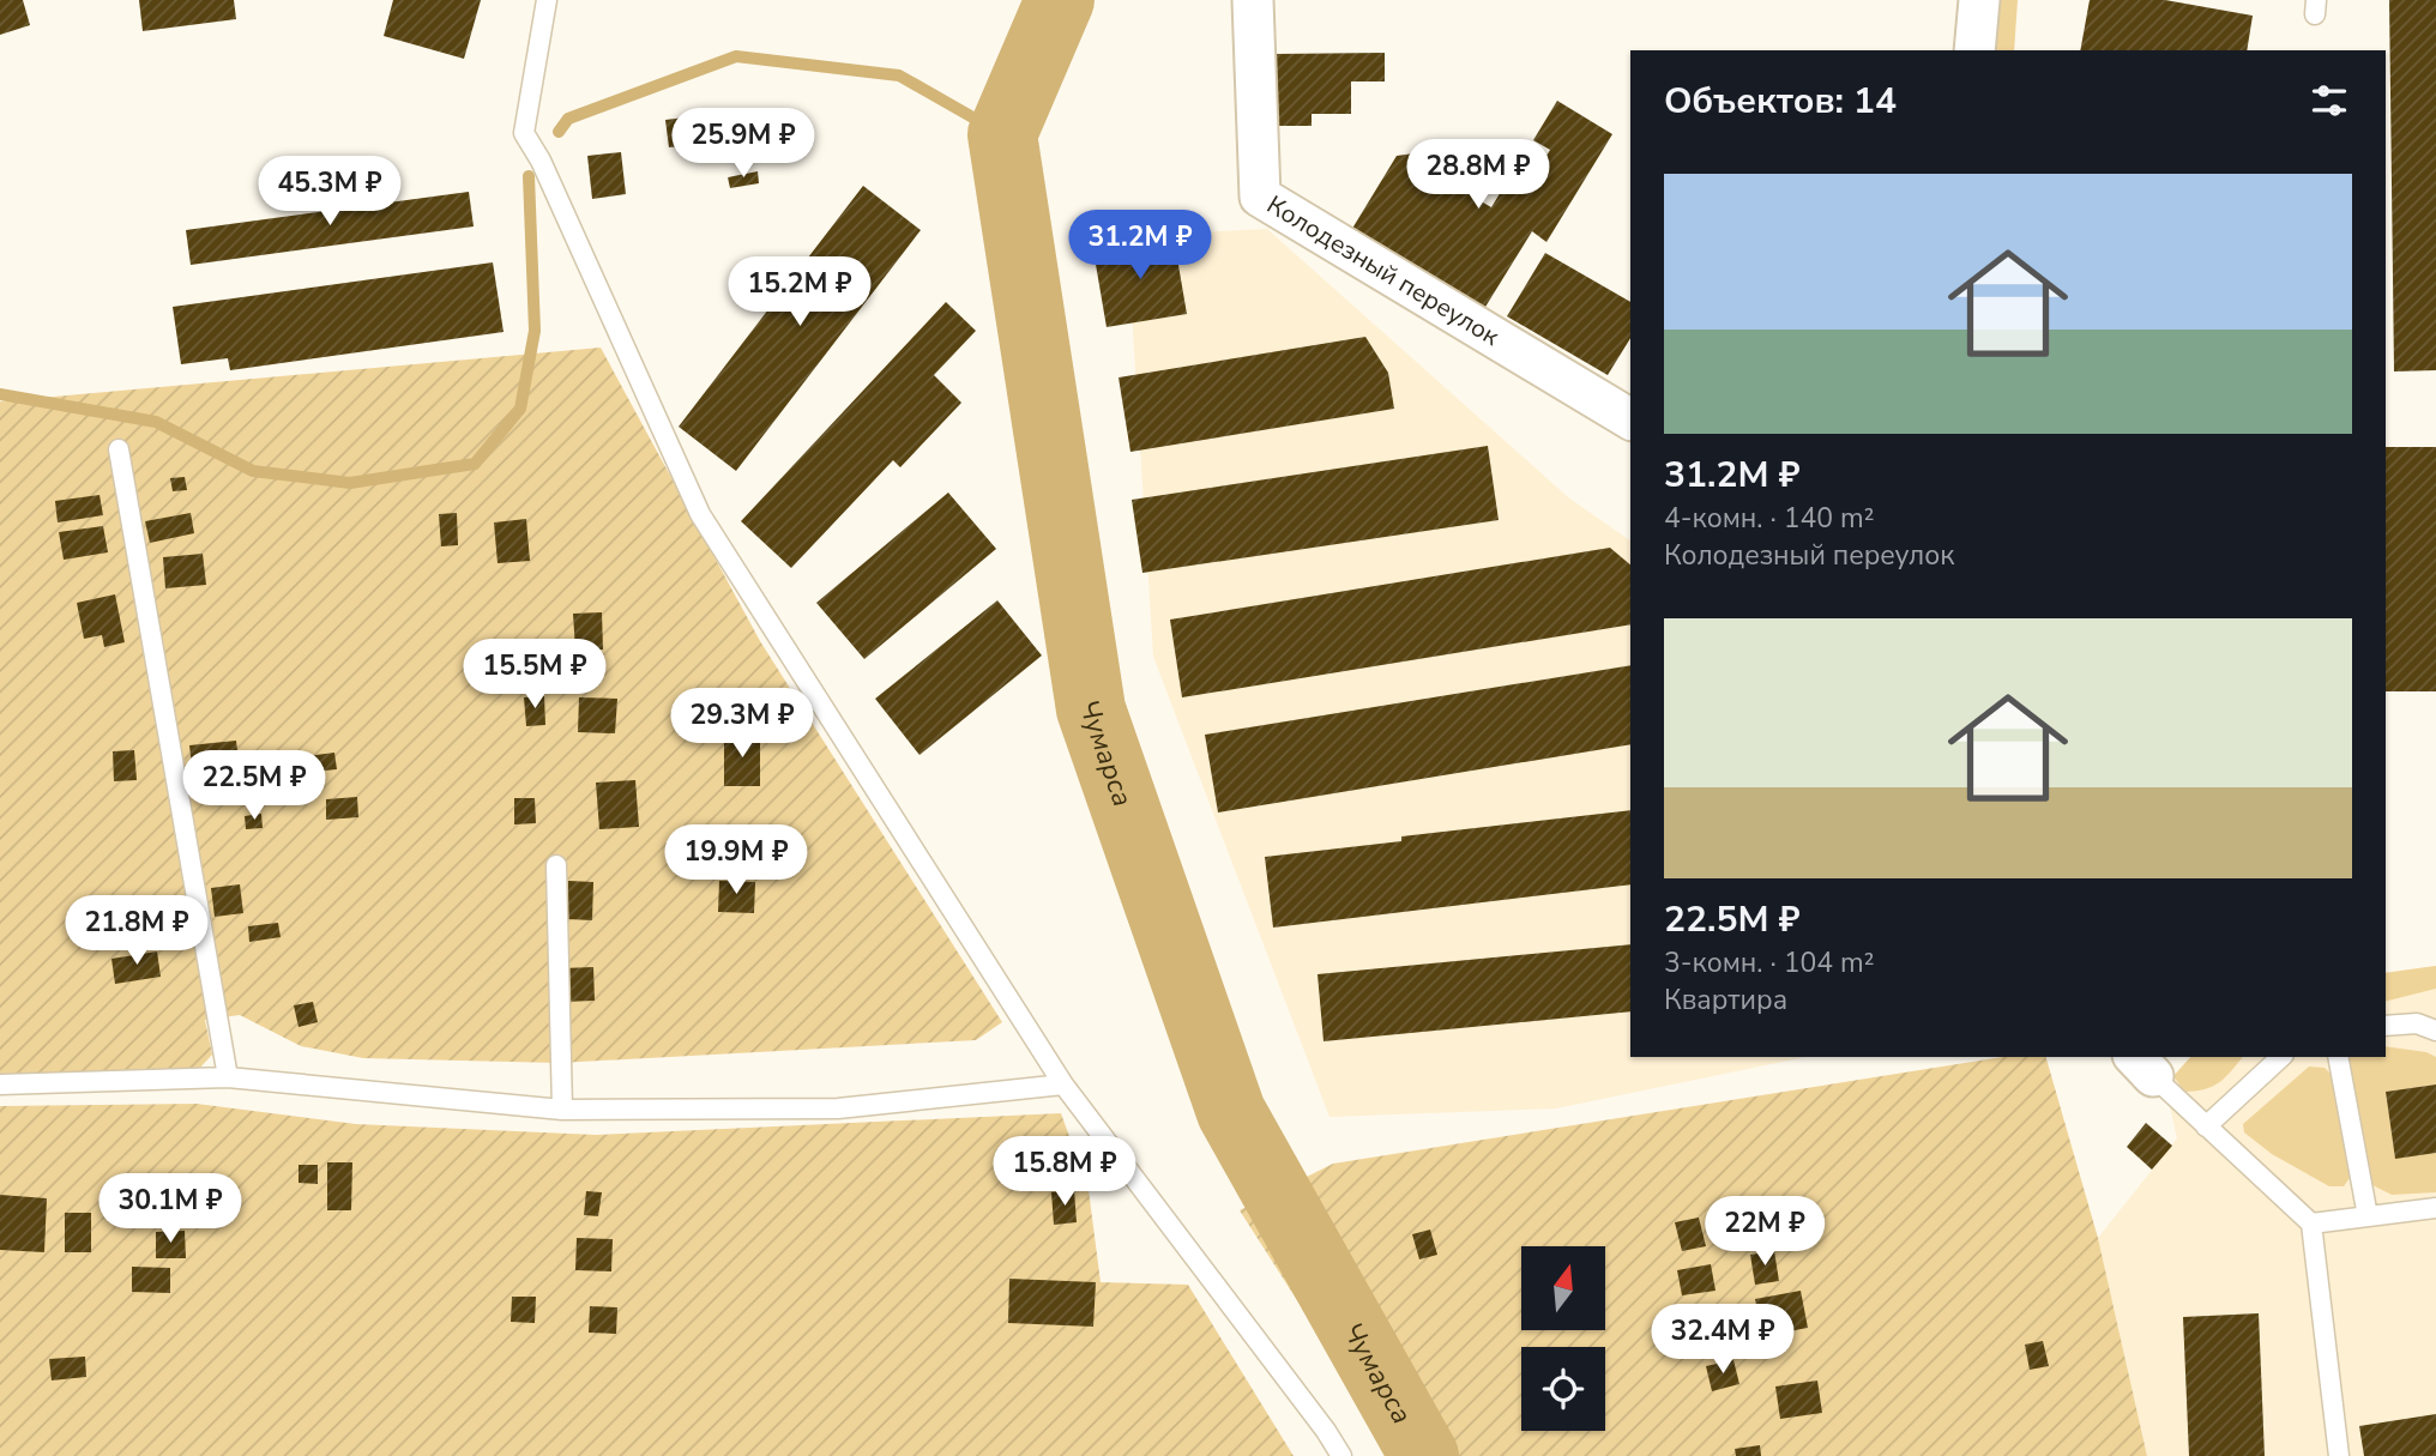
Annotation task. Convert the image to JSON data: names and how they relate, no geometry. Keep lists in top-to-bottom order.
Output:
{
  "streets": {
    "street": ["Колодезный переулок"]
  },
  "water": ["Чумарса"],
  "north": "top",
  "page": {
    "heading": "Объектов: 14",
    "price": [
      "25.9M ₽",
      "28.8M ₽",
      "45.3M ₽",
      "31.2M ₽",
      "15.2M ₽",
      "15.5M ₽",
      "29.3M ₽",
      "22.5M ₽",
      "19.9M ₽",
      "21.8M ₽",
      "15.8M ₽",
      "30.1M ₽",
      "22M ₽",
      "32.4M ₽"
    ],
    "list": [
      {
        "name": "31.2M ₽",
        "note": "4-комн. · 140 m² · Колодезный переулок"
      },
      {
        "name": "22.5M ₽",
        "note": "3-комн. · 104 m² · Квартира"
      }
    ]
  }
}
